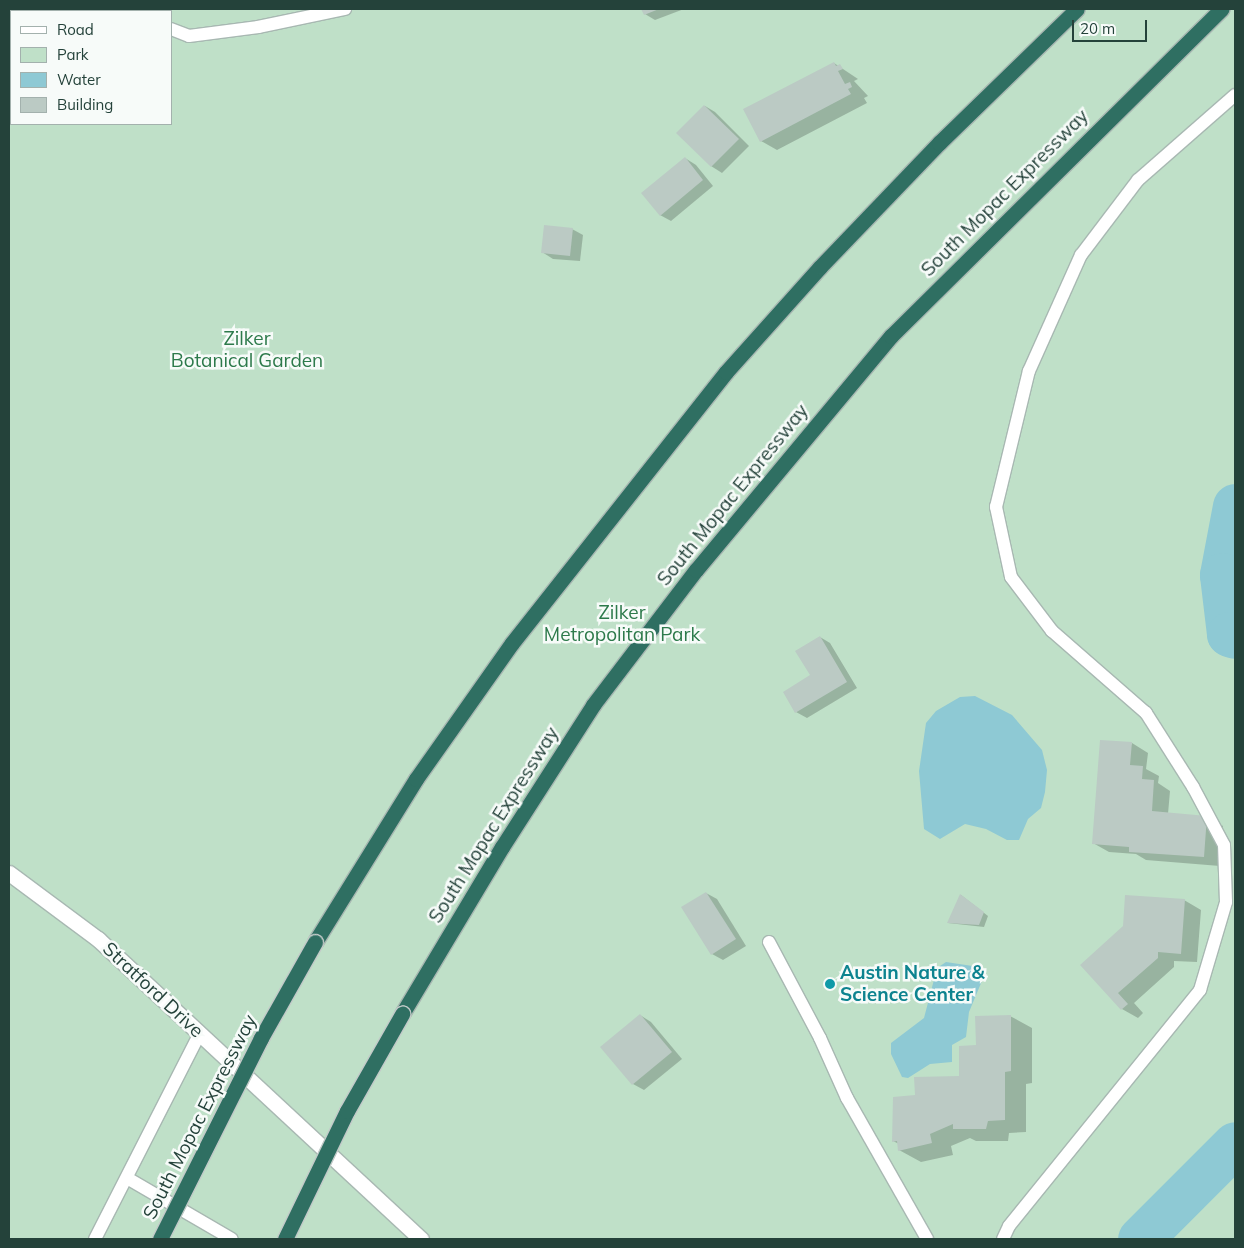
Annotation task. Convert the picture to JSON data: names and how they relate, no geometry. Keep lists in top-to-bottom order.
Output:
{
  "streets": {
    "highway": ["South Mopac Expressway"],
    "street": ["Stratford Drive"]
  },
  "parks": ["Zilker Botanical Garden", "Zilker Metropolitan Park"],
  "places": ["Austin Nature & Science Center"],
  "legend": [
    "Road",
    "Park",
    "Water",
    "Building"
  ],
  "scale_bar": "20 m"
}
